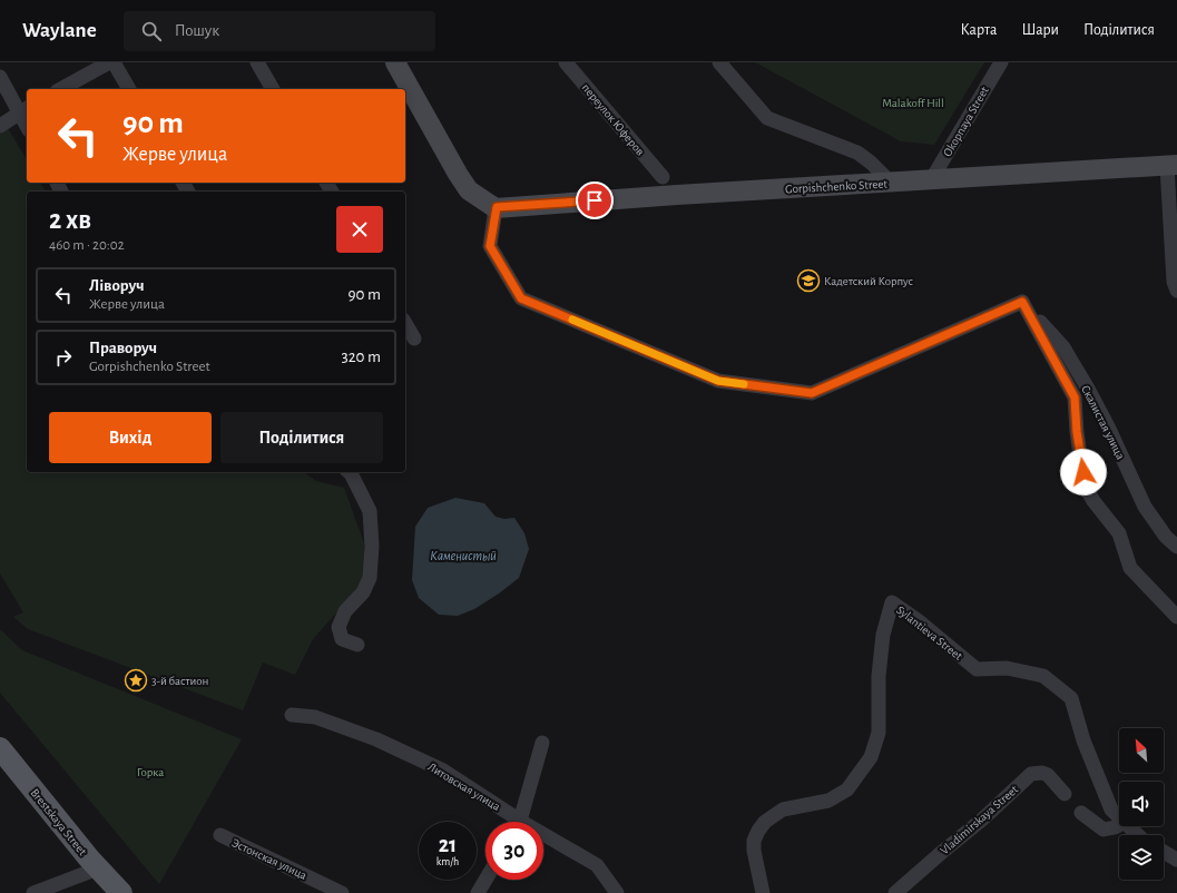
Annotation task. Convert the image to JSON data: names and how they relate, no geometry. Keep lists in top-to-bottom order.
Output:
{
  "streets": {
    "main road": ["Gorpishchenko Street", "Brestskaya Street"],
    "street": [
      "переулок Юферов",
      "Okopnaya Street",
      "Скалистая улица",
      "Sylantieva Street",
      "Литовская улица",
      "Vladimirskaya Street",
      "Эстонская улица"
    ]
  },
  "crossings": [
    ["Okopnaya Street", "Gorpishchenko Street"]
  ],
  "water": ["Каменистый"],
  "parks": ["Malakoff Hill", "Горка"],
  "places": {
    "school or university": ["Кадетский Корпус"],
    "place": ["3-й бастион"]
  },
  "north": "top left",
  "page": {
    "header": "Waylane",
    "search": "Пошук",
    "nav": ["Карта", "Шари", "Поділитися"],
    "turn": ["90 m", "Жерве улица"],
    "heading": ["2 хв", "460 m · 20:02"],
    "list": [
      {
        "name": "Ліворуч",
        "note": "Жерве улица",
        "value": "90 m"
      },
      {
        "name": "Праворуч",
        "note": "Gorpishchenko Street",
        "value": "320 m"
      }
    ],
    "buttons": ["Вихід", "Поділитися"],
    "speed": "21 km/h",
    "limit": "30"
  }
}
